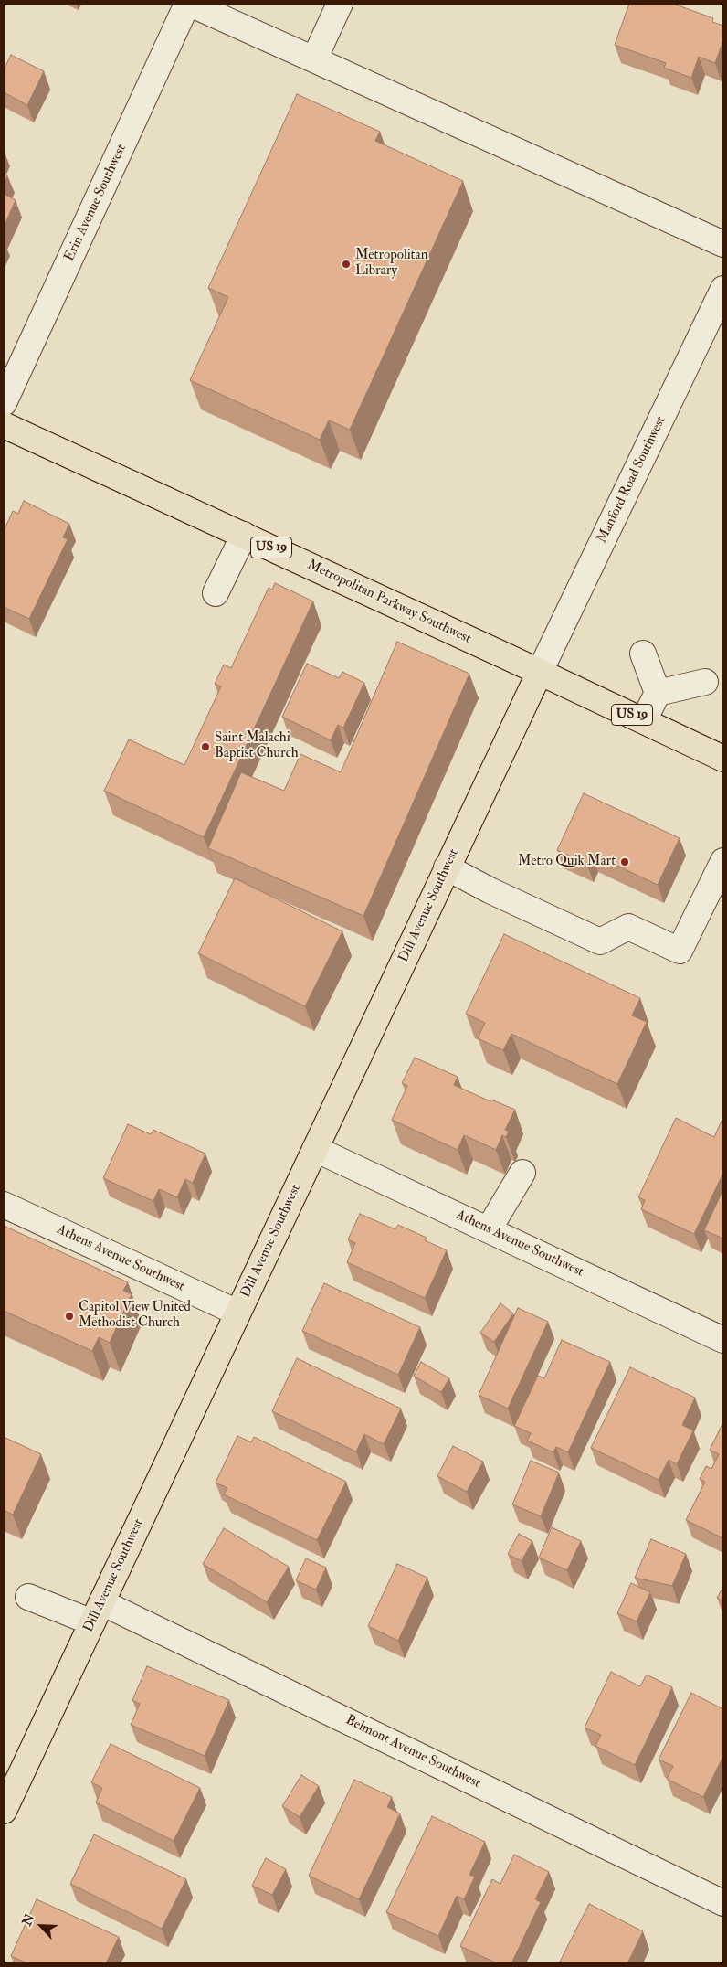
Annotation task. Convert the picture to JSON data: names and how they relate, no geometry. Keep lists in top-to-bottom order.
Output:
{
  "streets": {
    "main road": ["US 19", "Metropolitan Parkway Southwest", "Dill Avenue Southwest"],
    "street": [
      "Erin Avenue Southwest",
      "Manford Road Southwest",
      "Athens Avenue Southwest",
      "Belmont Avenue Southwest"
    ]
  },
  "crossings": [
    ["Manford Road Southwest", "Metropolitan Parkway Southwest"],
    ["Manford Road Southwest", "Dill Avenue Southwest"],
    ["Metropolitan Parkway Southwest", "Dill Avenue Southwest"],
    ["Dill Avenue Southwest", "Athens Avenue Southwest"],
    ["Dill Avenue Southwest", "Belmont Avenue Southwest"]
  ],
  "places": [
    "Metropolitan Library",
    "Saint Malachi Baptist Church",
    "Metro Quik Mart",
    "Capitol View United Methodist Church"
  ],
  "north": "top left"
}
